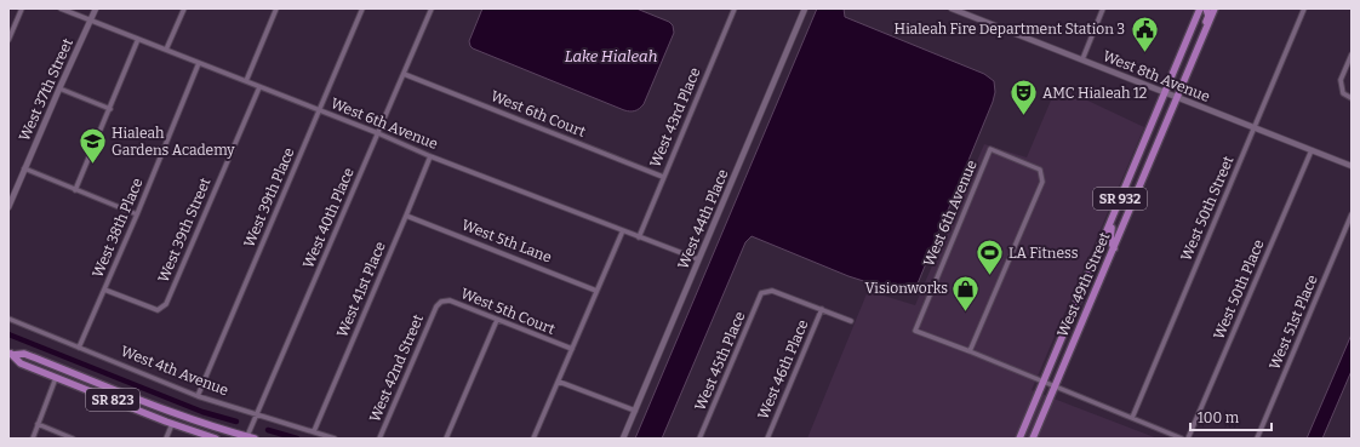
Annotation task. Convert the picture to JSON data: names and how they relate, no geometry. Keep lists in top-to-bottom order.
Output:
{
  "streets": {
    "main road": ["SR 932", "West 49th Street", "SR 823"],
    "street": [
      "West 8th Avenue",
      "West 37th Street",
      "West 6th Court",
      "West 43rd Place",
      "West 6th Avenue",
      "West 39th Place",
      "West 50th Street",
      "West 40th Place",
      "West 44th Place",
      "West 38th Place",
      "West 39th Street",
      "West 5th Lane",
      "West 41st Place",
      "West 50th Place",
      "West 5th Court",
      "West 51st Place",
      "West 45th Place",
      "West 42nd Street",
      "West 46th Place",
      "West 4th Avenue"
    ]
  },
  "crossings": [
    ["West 8th Avenue", "West 50th Street"],
    ["West 8th Avenue", "West 49th Street"],
    ["West 8th Avenue", "West 50th Place"],
    ["West 37th Street", "West 6th Avenue"],
    ["West 6th Court", "West 43rd Place"],
    ["West 6th Court", "West 40th Place"],
    ["West 43rd Place", "West 6th Avenue"],
    ["West 6th Avenue", "West 39th Place"],
    ["West 6th Avenue", "West 50th Street"],
    ["West 6th Avenue", "West 40th Place"],
    ["West 6th Avenue", "West 44th Place"],
    ["West 6th Avenue", "West 38th Place"],
    ["West 6th Avenue", "West 39th Street"],
    ["West 6th Avenue", "West 49th Street"],
    ["West 6th Avenue", "West 41st Place"],
    ["West 39th Place", "West 4th Avenue"],
    ["West 40th Place", "West 4th Avenue"],
    ["West 40th Place", "SR 823"],
    ["West 38th Place", "West 39th Street"],
    ["West 38th Place", "West 4th Avenue"],
    ["West 5th Lane", "West 41st Place"],
    ["West 41st Place", "West 4th Avenue"],
    ["West 5th Court", "West 42nd Street"],
    ["West 45th Place", "West 46th Place"]
  ],
  "water": ["Lake Hialeah"],
  "places": {
    "public building": ["Hialeah Fire Department Station 3"],
    "theatre": ["AMC Hialeah 12"],
    "school or university": ["Hialeah Gardens Academy"],
    "sports": ["LA Fitness"],
    "shop": ["Visionworks"]
  },
  "scale_bar": "100 m"
}
